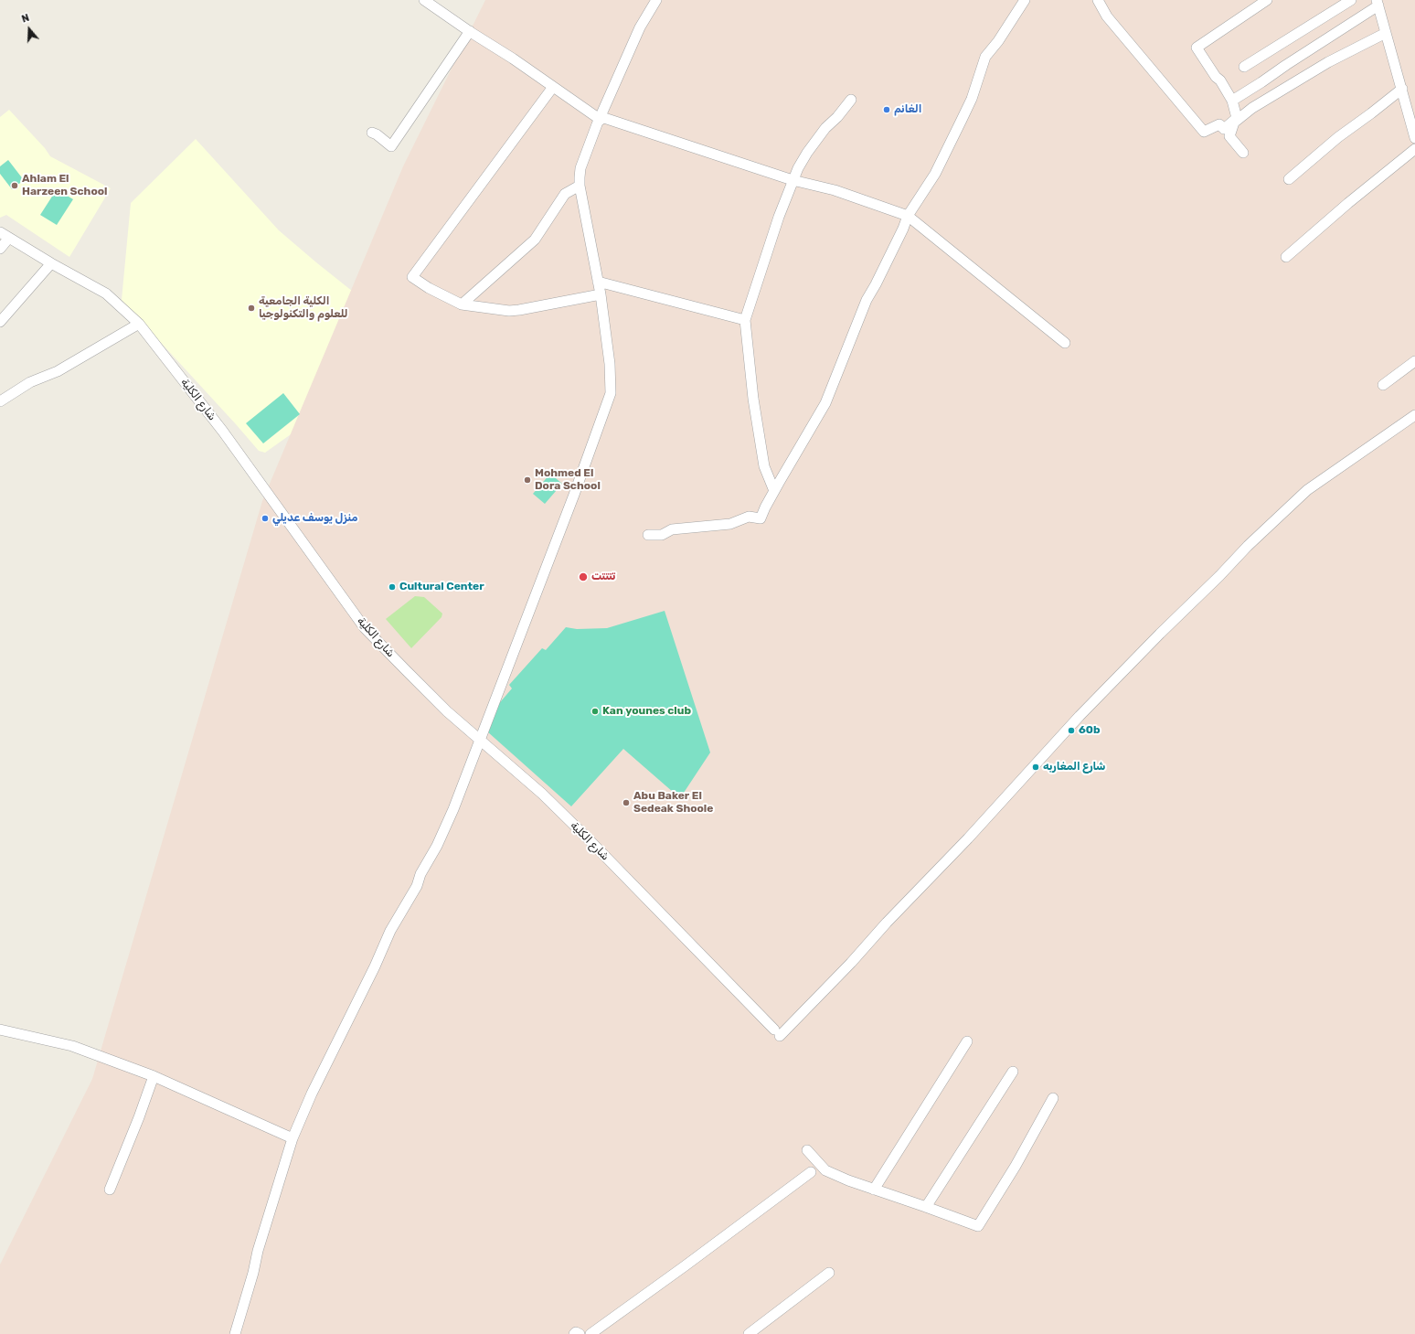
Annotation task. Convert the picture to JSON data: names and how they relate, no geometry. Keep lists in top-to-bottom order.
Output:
{
  "streets": {
    "street": ["شارع الكلية"]
  },
  "places": [
    "الغانم",
    "Ahlam El Harzeen School",
    "الكلية الجامعية للعلوم والتكنولوجيا",
    "Mohmed El Dora School",
    "منزل يوسف عديلي",
    "تتتتت",
    "Cultural Center",
    "Kan younes club",
    "60b",
    "شارع المغاربه",
    "Abu Baker El Sedeak Shoole"
  ],
  "north": "top"
}
